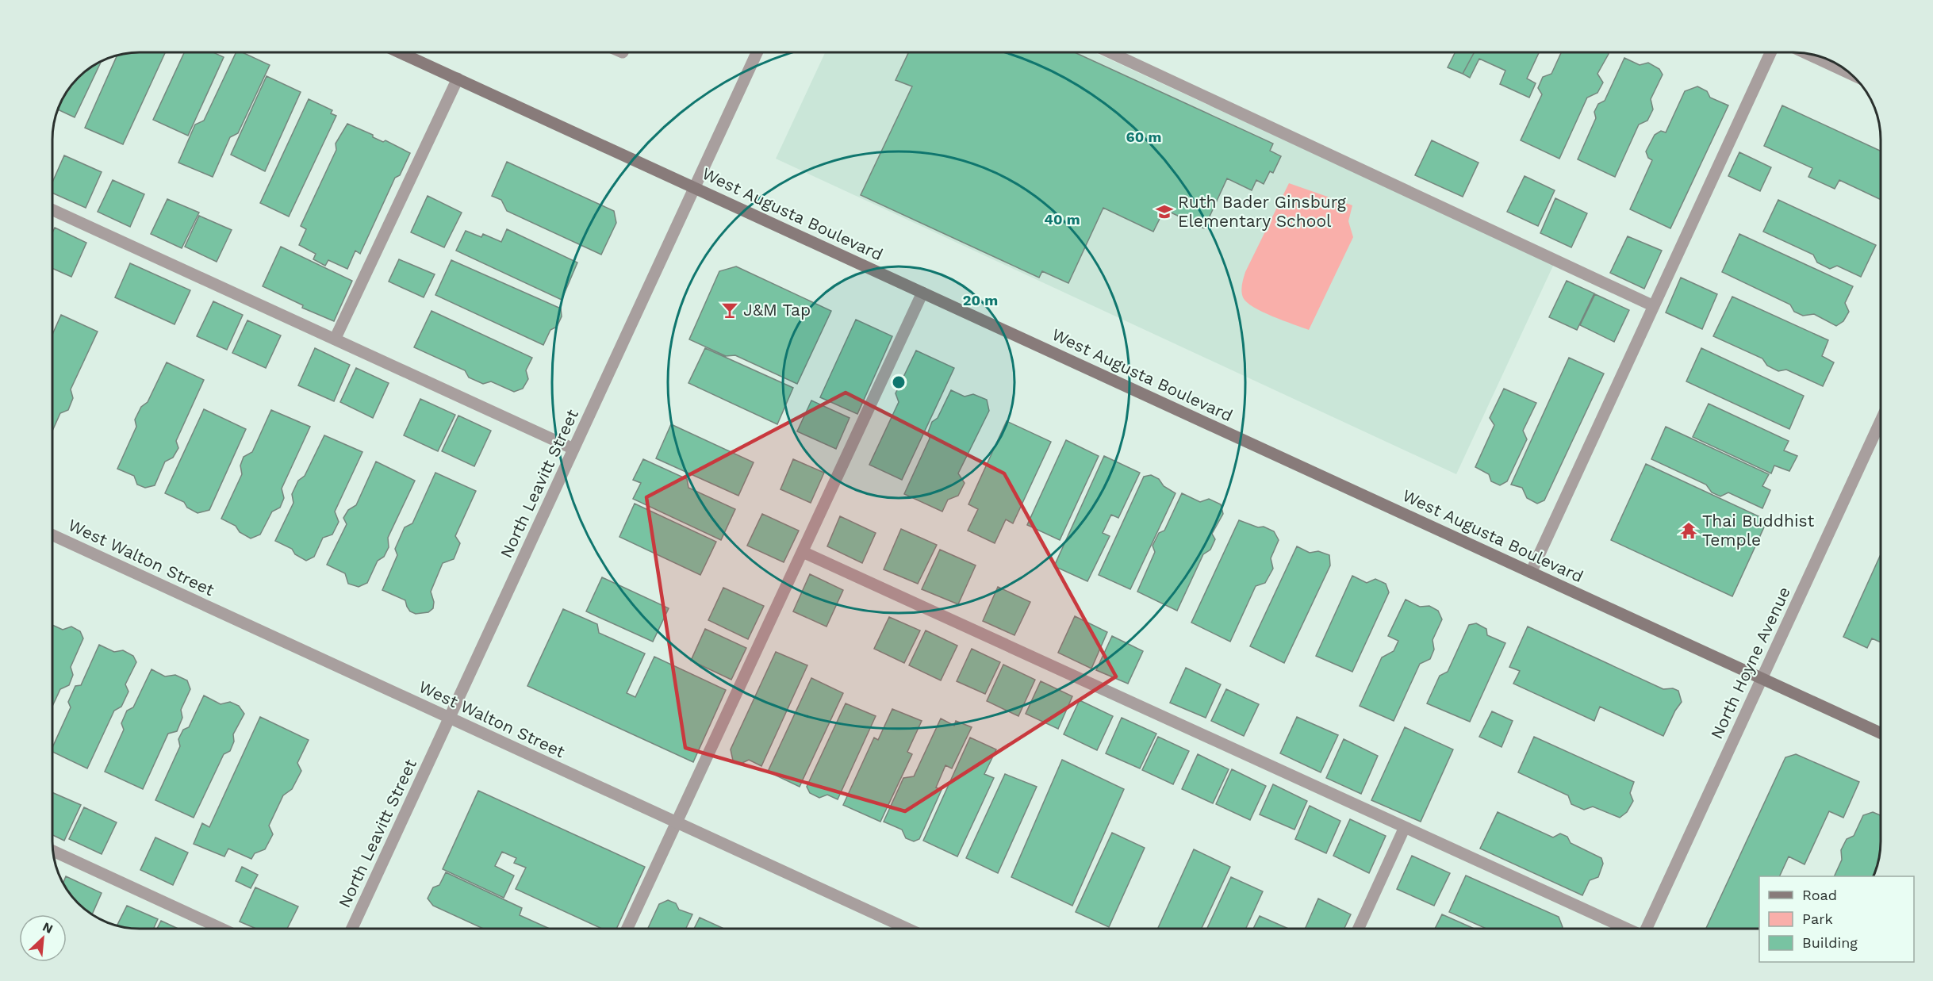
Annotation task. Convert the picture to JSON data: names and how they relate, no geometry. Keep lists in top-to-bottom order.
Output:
{
  "streets": {
    "street": [
      "West Augusta Boulevard",
      "North Leavitt Street",
      "West Walton Street",
      "North Hoyne Avenue"
    ]
  },
  "crossings": [
    ["West Augusta Boulevard", "North Leavitt Street"],
    ["West Augusta Boulevard", "North Hoyne Avenue"],
    ["North Leavitt Street", "West Walton Street"]
  ],
  "places": {
    "school or university": ["Ruth Bader Ginsburg Elementary School"],
    "bar": ["J&M Tap"],
    "temple": ["Thai Buddhist Temple"]
  },
  "legend": ["Road", "Park", "Building"],
  "north": "top right",
  "rings": ["60 m", "40 m", "20 m"]
}
